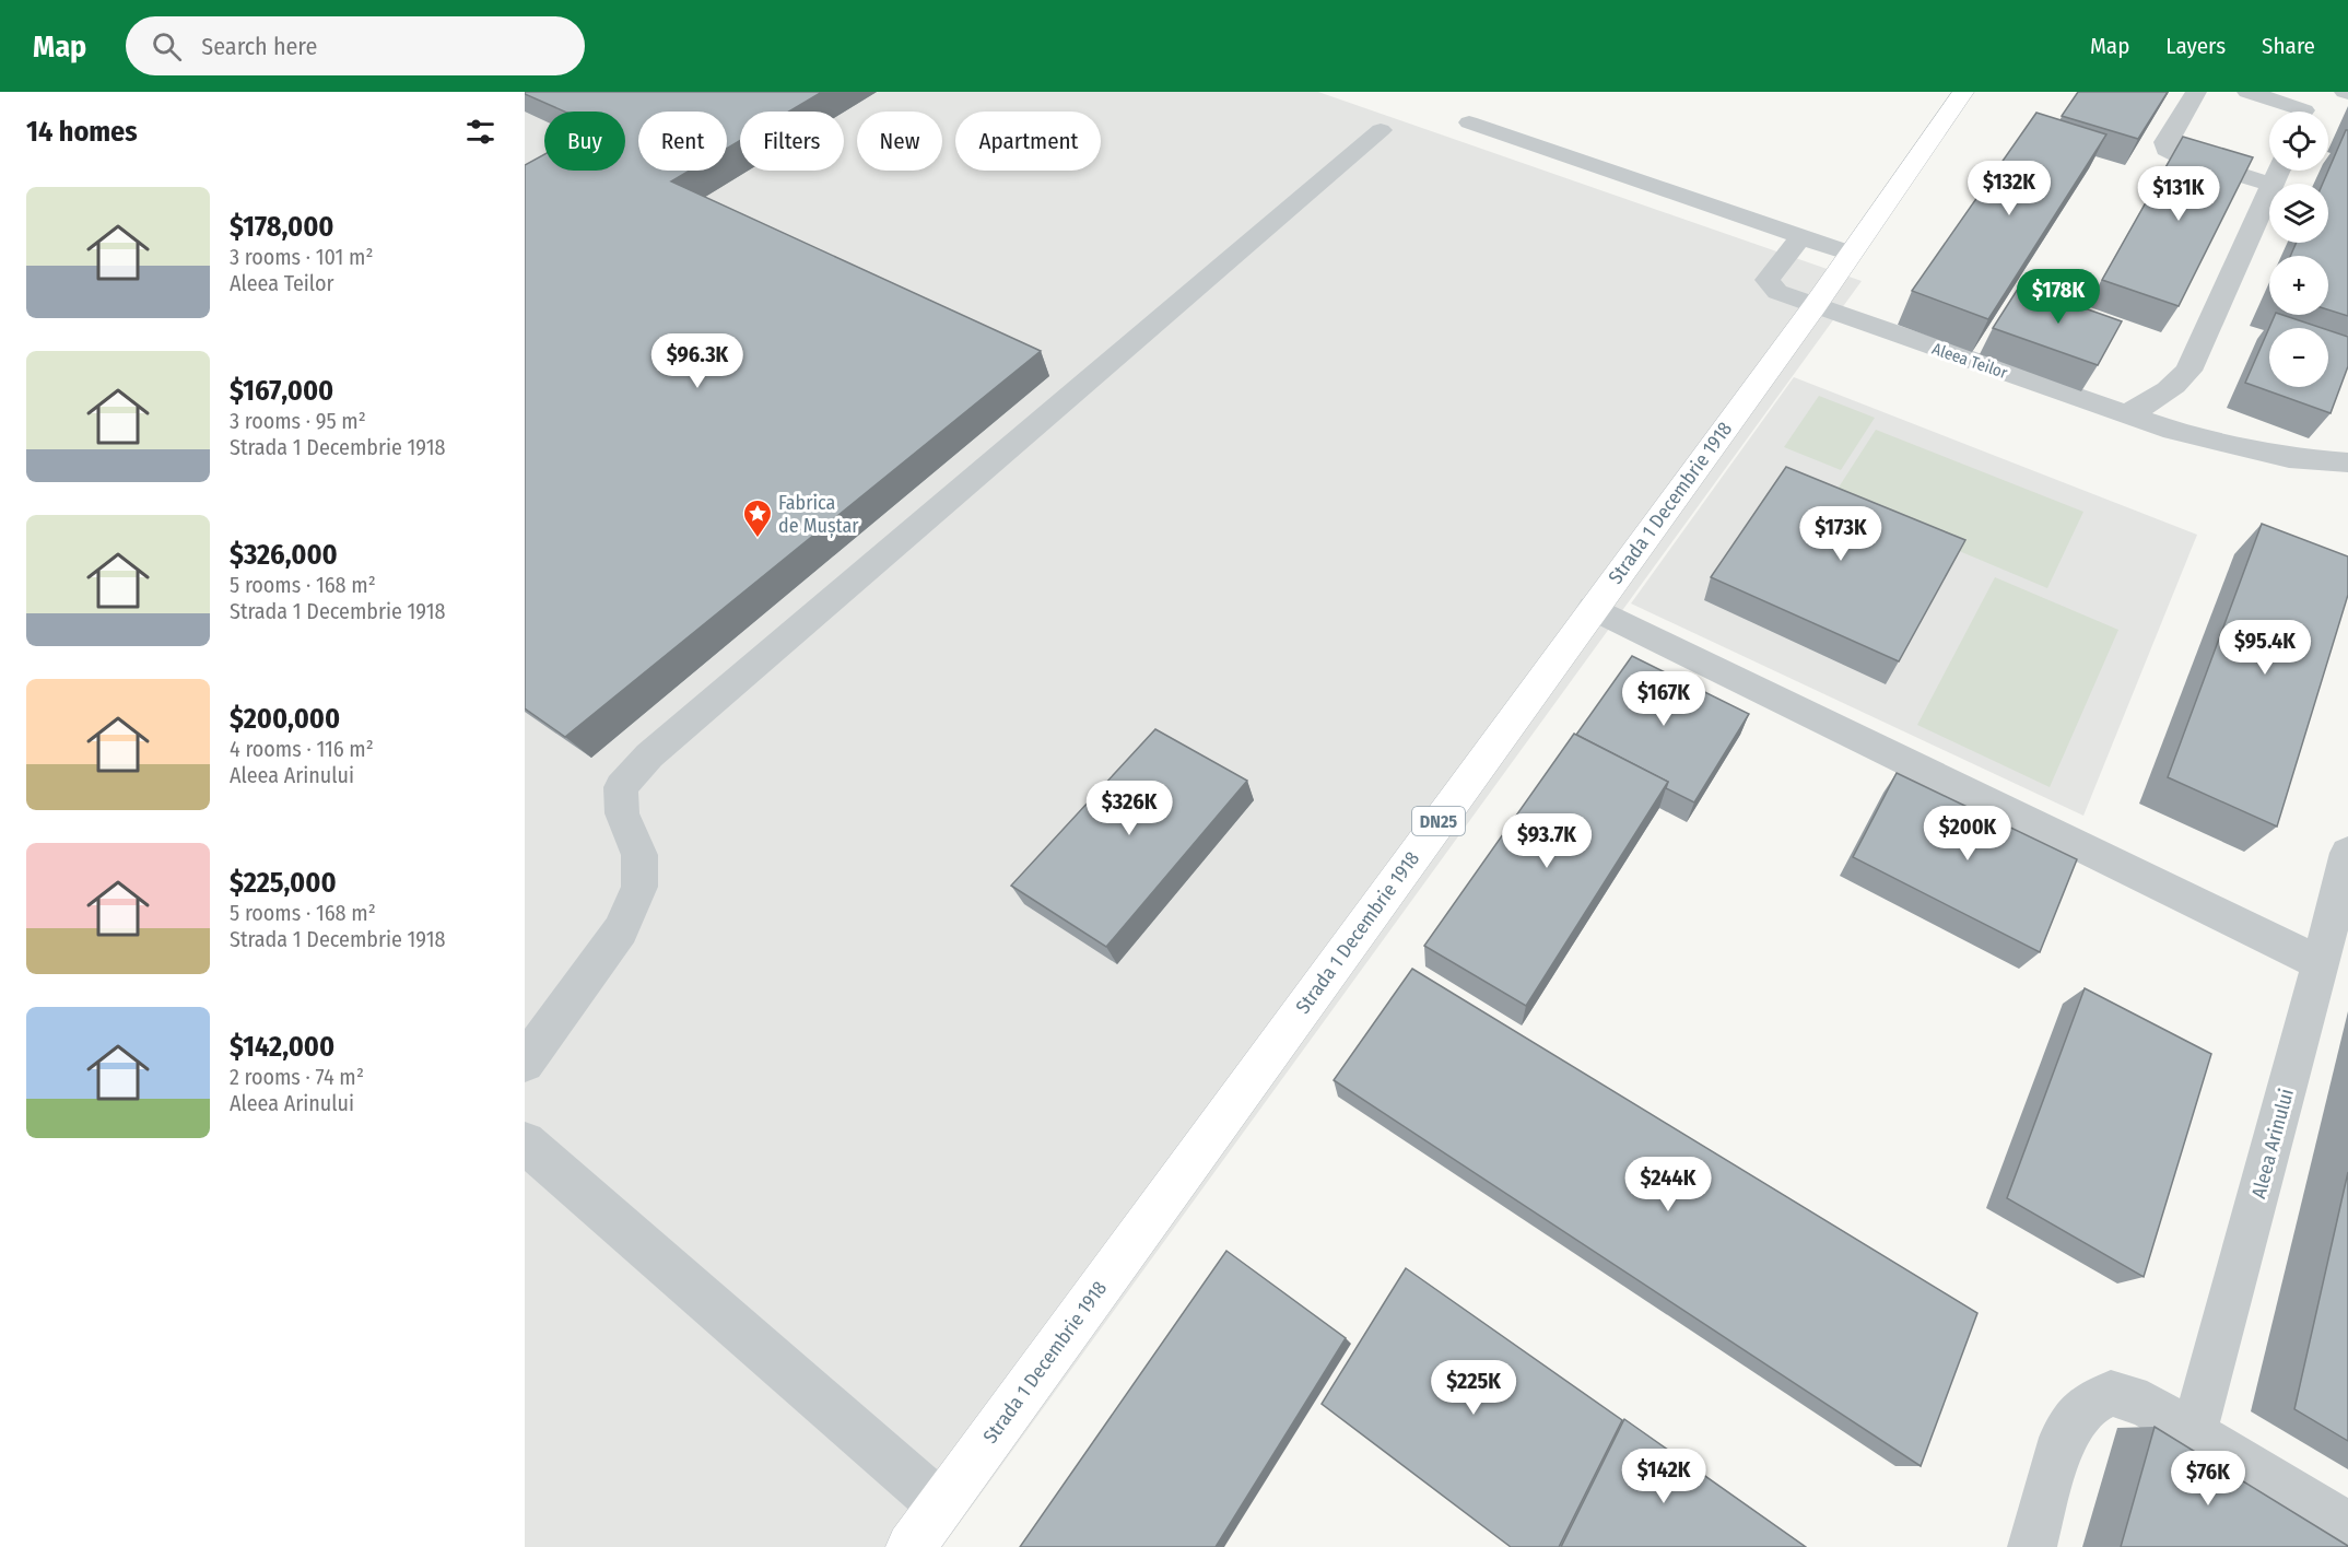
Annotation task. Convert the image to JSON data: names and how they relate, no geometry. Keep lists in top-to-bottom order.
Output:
{
  "streets": {
    "main road": ["Strada 1 Decembrie 1918", "DN25"],
    "street": ["Aleea Teilor", "Aleea Arinului"]
  },
  "crossings": [
    ["Aleea Teilor", "Strada 1 Decembrie 1918"]
  ],
  "places": {
    "place": ["Fabrica de Muștar"]
  },
  "page": {
    "header": "Map",
    "search": "Search here",
    "nav": ["Map", "Layers", "Share"],
    "heading": "14 homes",
    "map_buttons": ["+", "−"],
    "chip": [
      "Buy",
      "Rent",
      "Filters",
      "New",
      "Apartment"
    ],
    "price": [
      "$132K",
      "$131K",
      "$178K",
      "$96.3K",
      "$173K",
      "$95.4K",
      "$167K",
      "$326K",
      "$200K",
      "$93.7K",
      "$244K",
      "$225K",
      "$142K",
      "$76K"
    ],
    "list": [
      {
        "name": "$178,000",
        "note": "3 rooms · 101 m² · Aleea Teilor"
      },
      {
        "name": "$167,000",
        "note": "3 rooms · 95 m² · Strada 1 Decembrie 1918"
      },
      {
        "name": "$326,000",
        "note": "5 rooms · 168 m² · Strada 1 Decembrie 1918"
      },
      {
        "name": "$200,000",
        "note": "4 rooms · 116 m² · Aleea Arinului"
      },
      {
        "name": "$225,000",
        "note": "5 rooms · 168 m² · Strada 1 Decembrie 1918"
      },
      {
        "name": "$142,000",
        "note": "2 rooms · 74 m² · Aleea Arinului"
      }
    ]
  }
}
